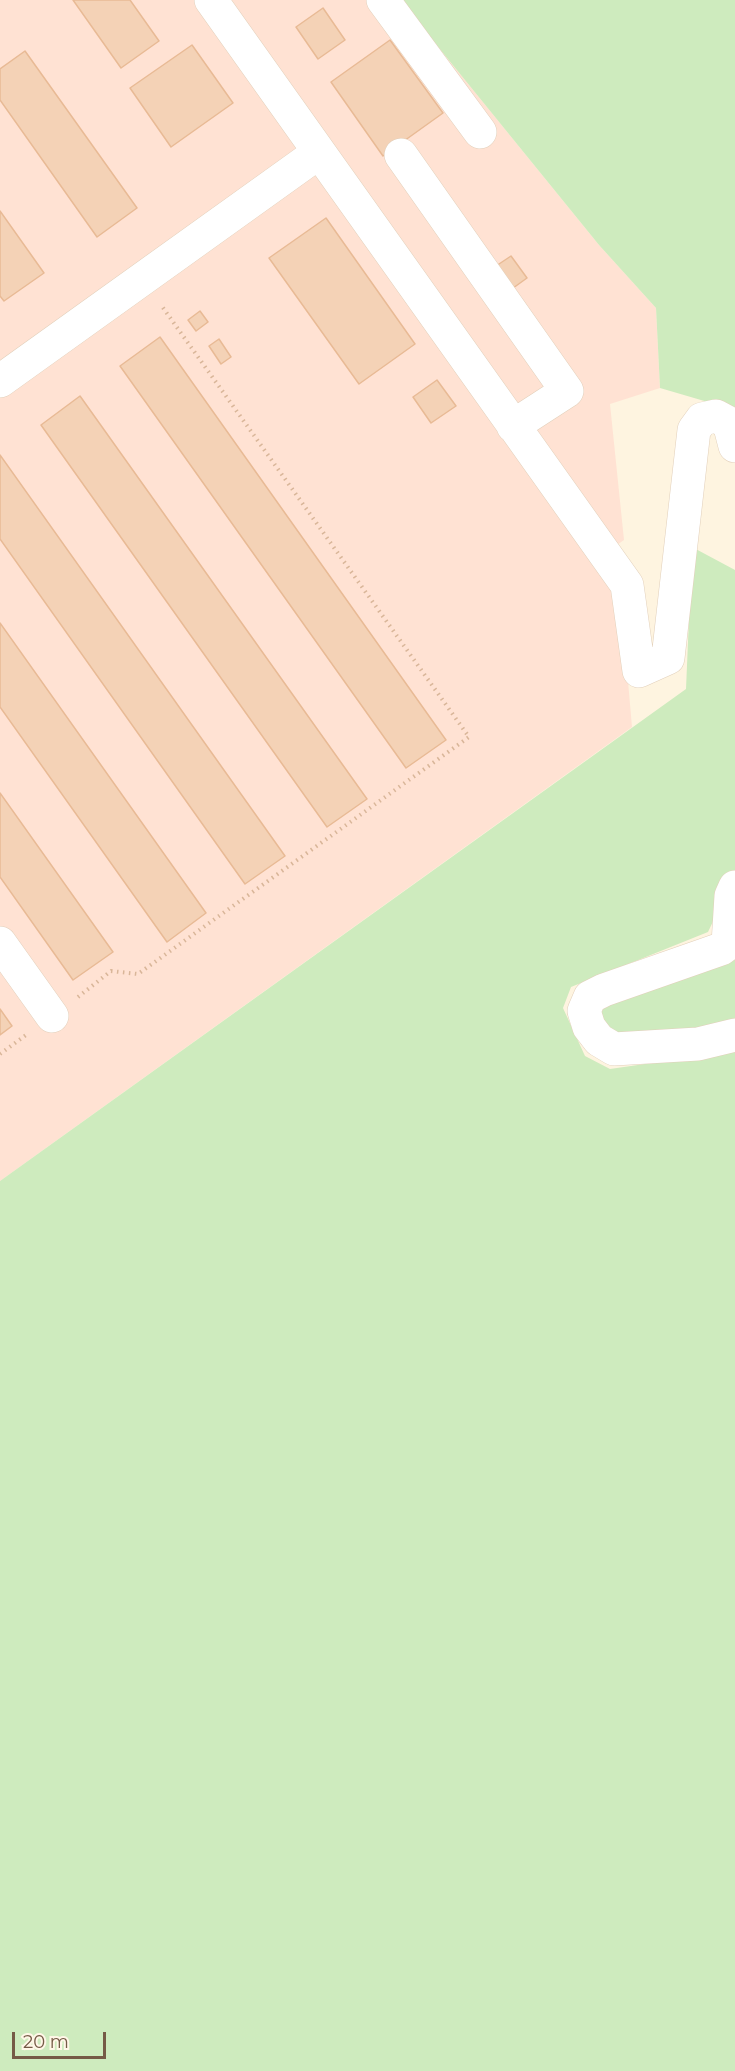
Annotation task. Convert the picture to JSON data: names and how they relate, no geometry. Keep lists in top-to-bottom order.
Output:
{
  "scale_bar": "20 m"
}
